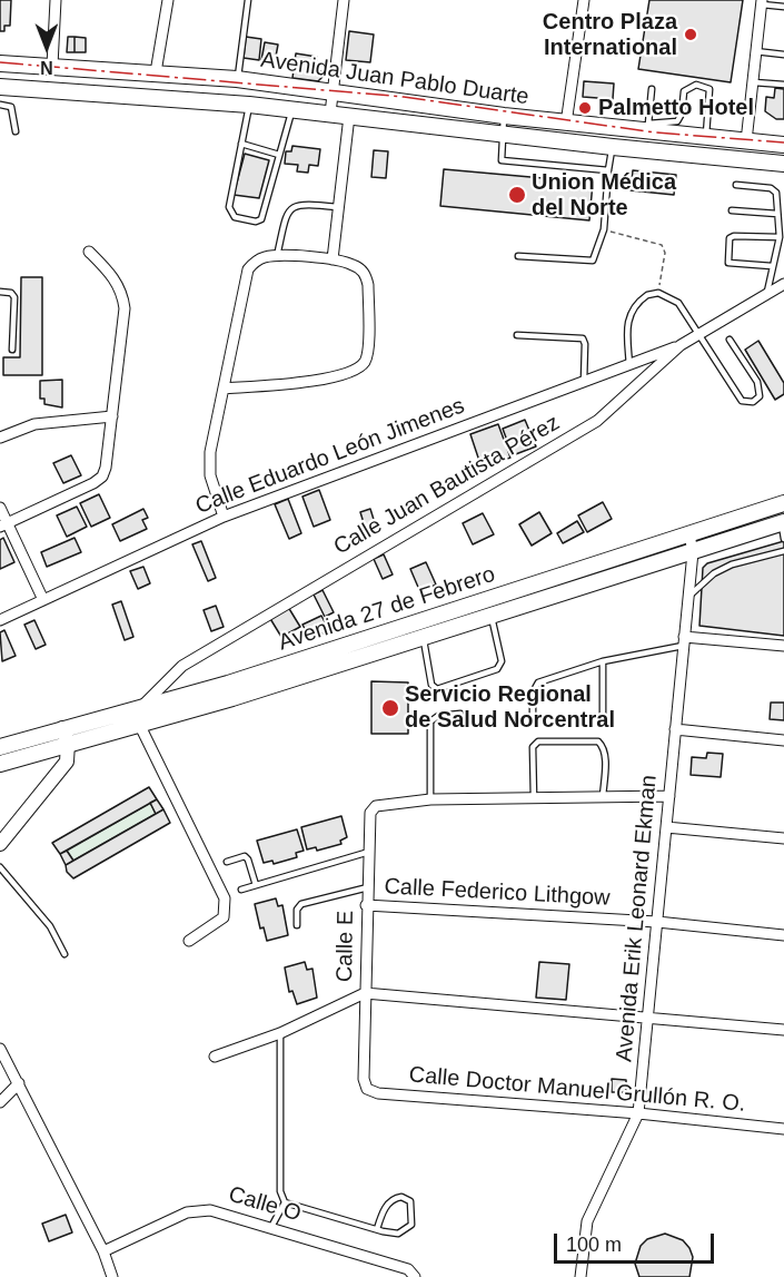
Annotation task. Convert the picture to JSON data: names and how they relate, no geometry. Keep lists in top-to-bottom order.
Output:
{
  "streets": {
    "main road": ["Avenida Juan Pablo Duarte", "Avenida 27 de Febrero"],
    "street": [
      "Calle Eduardo León Jimenes",
      "Calle Juan Bautista Pérez",
      "Calle Federico Lithgow",
      "Avenida Erik Leonard Ekman",
      "Calle E",
      "Calle Doctor Manuel Grullón R. O.",
      "Calle O"
    ]
  },
  "crossings": [
    ["Calle Eduardo León Jimenes", "Calle Juan Bautista Pérez"],
    ["Calle Juan Bautista Pérez", "Avenida 27 de Febrero"],
    ["Avenida 27 de Febrero", "Avenida Erik Leonard Ekman"],
    ["Calle Federico Lithgow", "Avenida Erik Leonard Ekman"],
    ["Calle Federico Lithgow", "Calle E"],
    ["Avenida Erik Leonard Ekman", "Calle Doctor Manuel Grullón R. O."],
    ["Calle E", "Calle Doctor Manuel Grullón R. O."]
  ],
  "places": [
    "Centro Plaza International",
    "Palmetto Hotel",
    "Union Médica del Norte",
    "Servicio Regional de Salud Norcentral"
  ],
  "scale_bar": "100 m",
  "north": "bottom"
}
